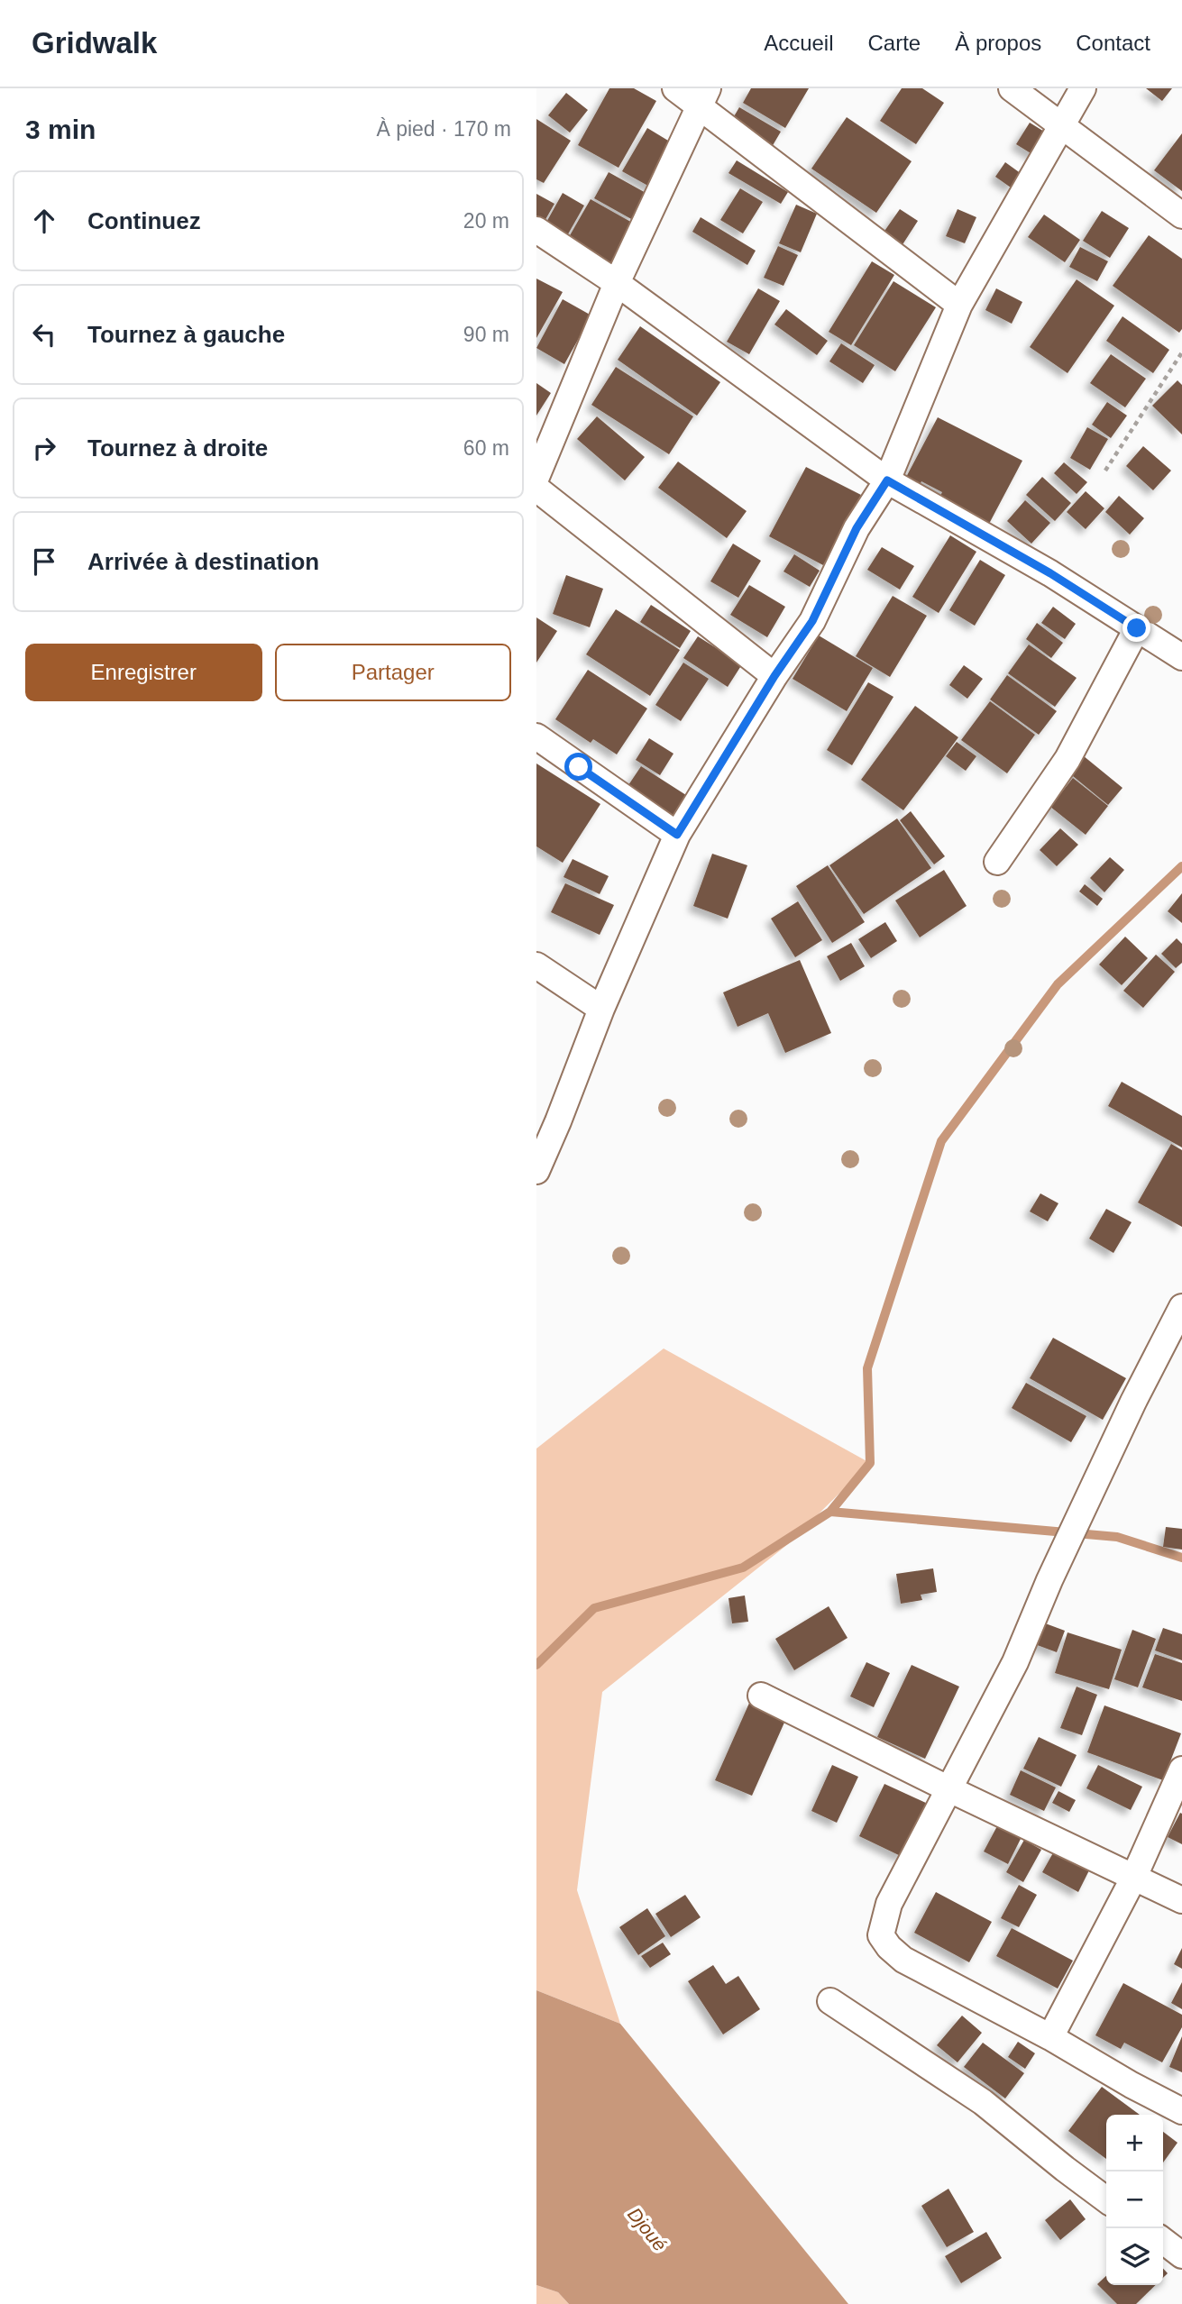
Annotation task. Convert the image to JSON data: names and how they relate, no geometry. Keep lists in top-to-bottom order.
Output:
{
  "water": ["Djoué"],
  "page": {
    "header": "Gridwalk",
    "nav": [
      "Accueil",
      "Carte",
      "À propos",
      "Contact"
    ],
    "heading": ["3 min", "À pied · 170 m"],
    "list": [
      ["Continuez", "20 m"],
      ["Tournez à gauche", "90 m"],
      ["Tournez à droite", "60 m"],
      "Arrivée à destination"
    ],
    "buttons": ["Enregistrer", "Partager"],
    "map_buttons": ["+", "−"]
  }
}
